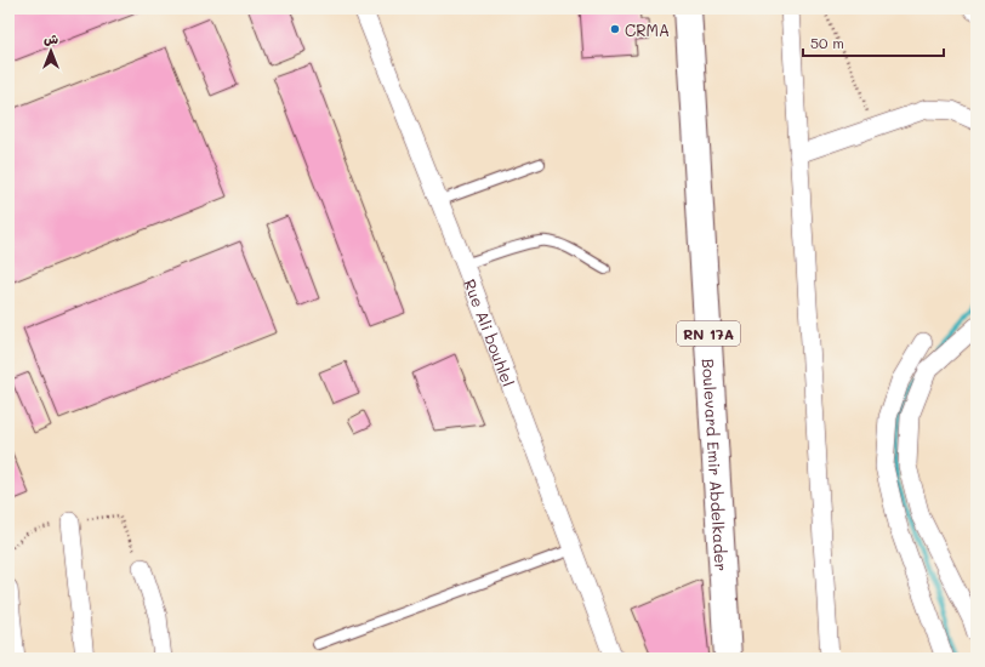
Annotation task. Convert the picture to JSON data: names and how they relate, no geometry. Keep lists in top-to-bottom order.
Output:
{
  "streets": {
    "main road": ["RN 17A", "Boulevard Emir Abdelkader"],
    "street": ["Rue Ali bouhlel"]
  },
  "places": ["CRMA"],
  "scale_bar": "50 m",
  "north": "top"
}
